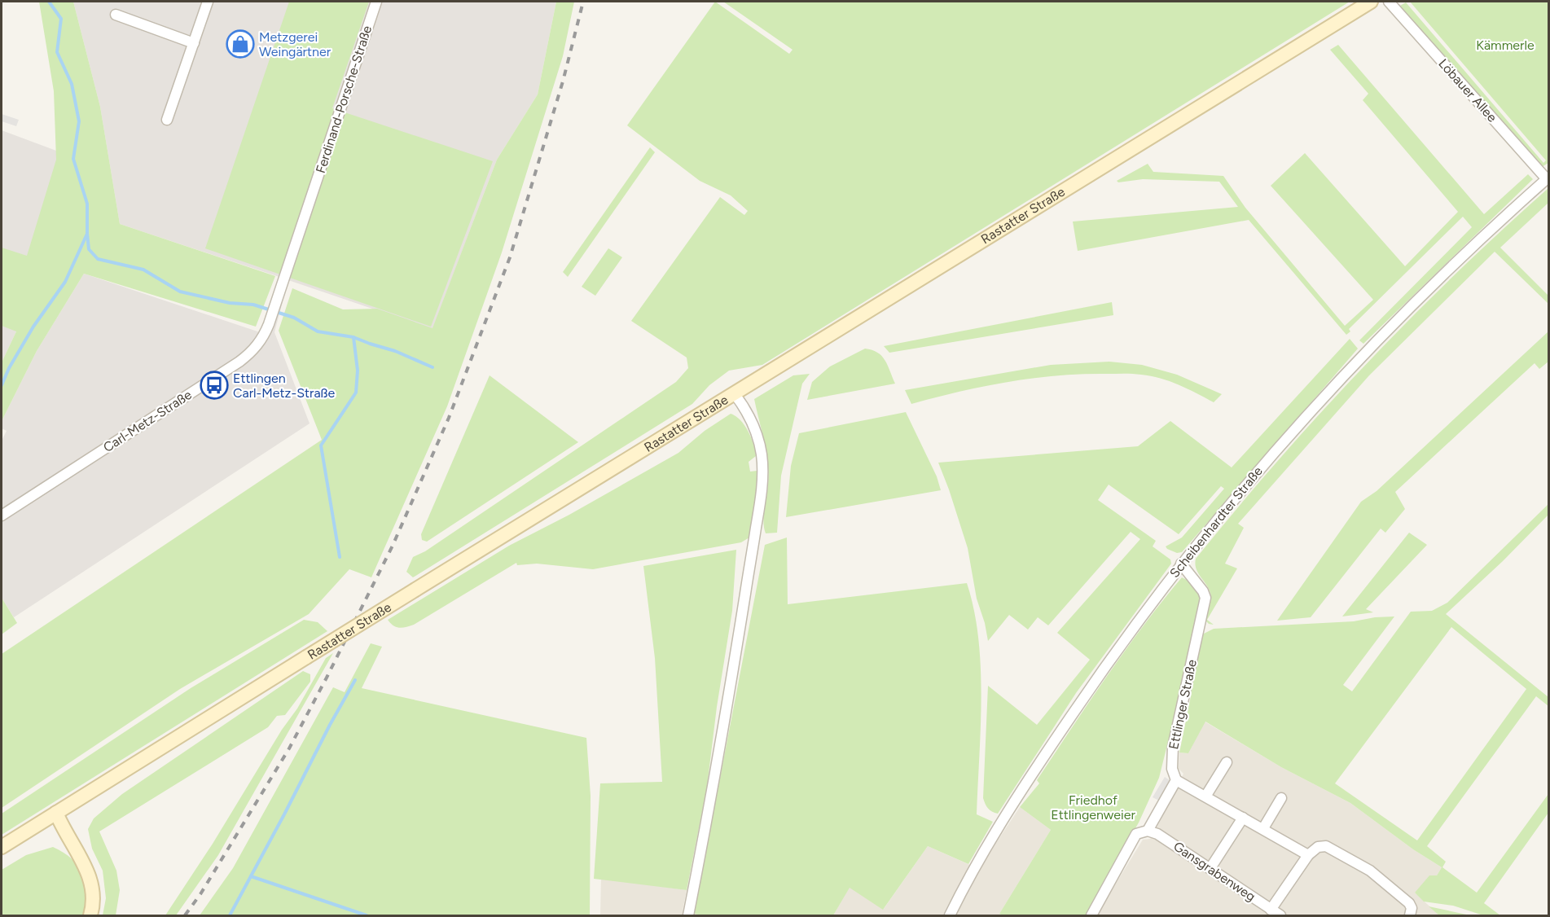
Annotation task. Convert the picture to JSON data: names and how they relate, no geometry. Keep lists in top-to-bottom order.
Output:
{
  "streets": {
    "main road": ["Rastatter Straße"],
    "street": [
      "Löbauer Allee",
      "Ferdinand-Porsche-Straße",
      "Carl-Metz-Straße",
      "Scheibenhardter Straße",
      "Ettlinger Straße",
      "Gansgrabenweg"
    ]
  },
  "crossings": [
    ["Löbauer Allee", "Scheibenhardter Straße"],
    ["Ferdinand-Porsche-Straße", "Carl-Metz-Straße"],
    ["Scheibenhardter Straße", "Ettlinger Straße"]
  ],
  "parks": ["Kämmerle", "Friedhof Ettlingenweier"],
  "places": {
    "shop": ["Metzgerei Weingärtner"],
    "bus stop": ["Ettlingen Carl-Metz-Straße"]
  }
}
